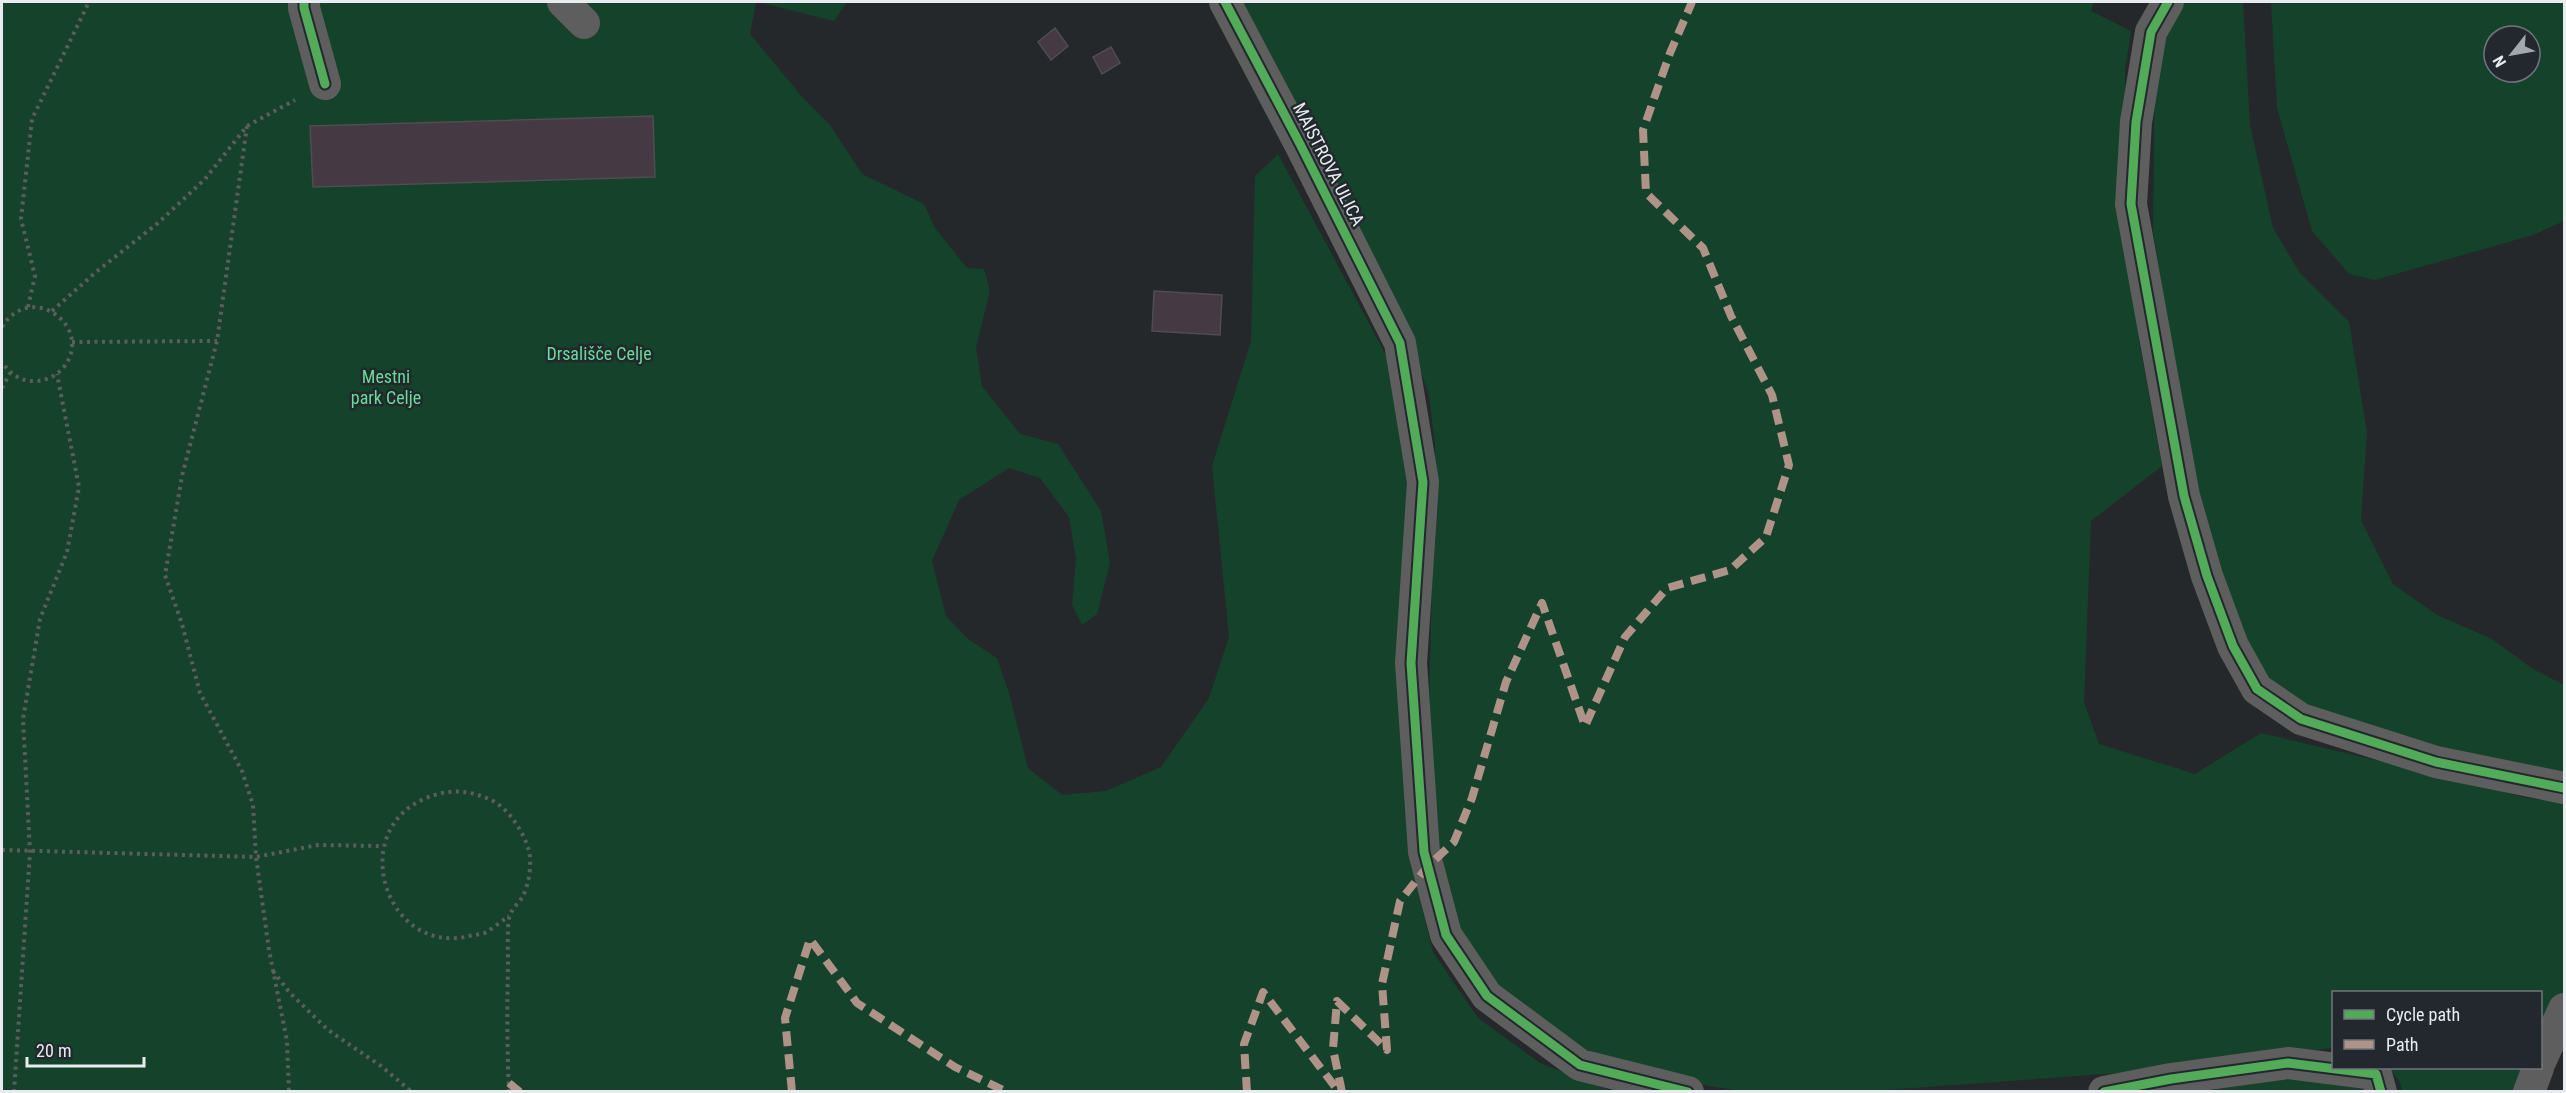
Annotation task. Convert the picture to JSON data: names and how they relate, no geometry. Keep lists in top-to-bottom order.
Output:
{
  "streets": {
    "street": ["MAISTROVA ULICA"]
  },
  "parks": ["Drsališče Celje", "Mestni park Celje"],
  "legend": ["Cycle path", "Path"],
  "scale_bar": "20 m",
  "north": "bottom left"
}
